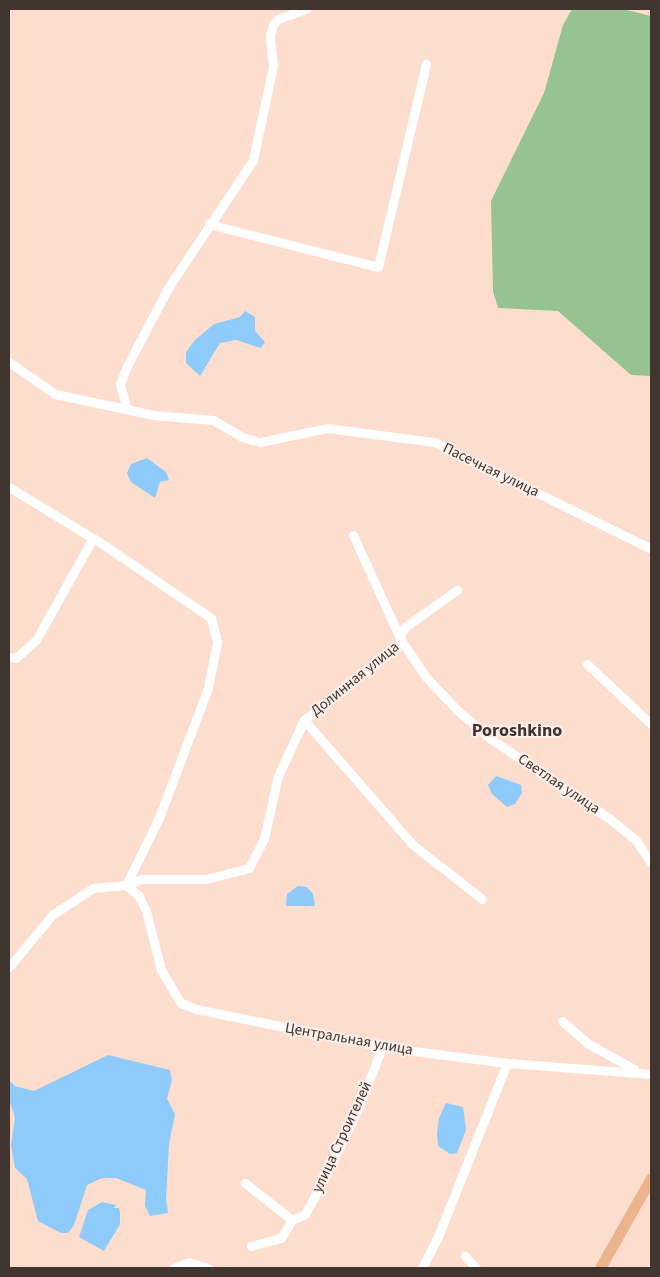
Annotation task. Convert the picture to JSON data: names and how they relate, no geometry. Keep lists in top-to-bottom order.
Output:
{
  "streets": {
    "street": [
      "Пасечная улица",
      "Долинная улица",
      "Светлая улица",
      "Центральная улица",
      "улица Строителей"
    ]
  },
  "crossings": [
    ["Долинная улица", "Светлая улица"],
    ["Долинная улица", "Центральная улица"],
    ["Центральная улица", "улица Строителей"]
  ],
  "districts": ["Poroshkino"]
}
